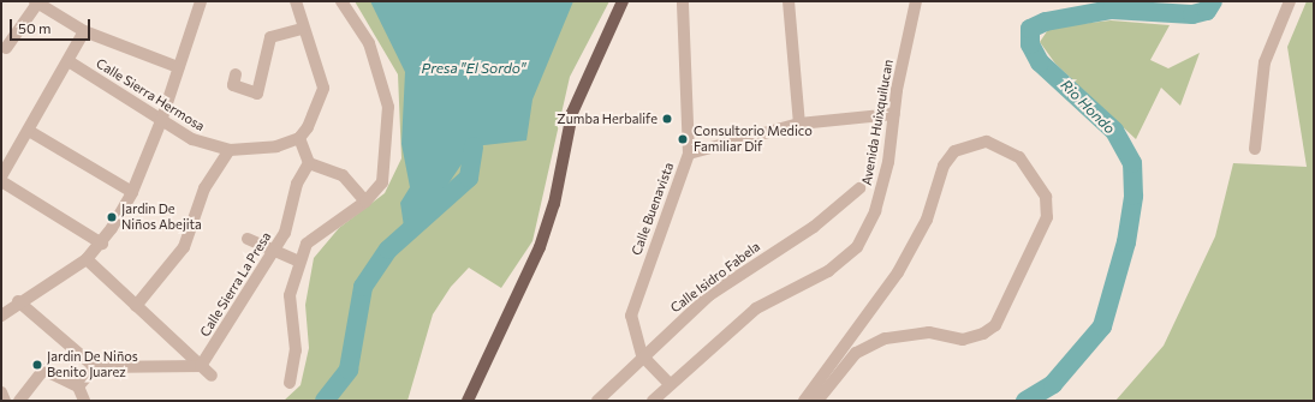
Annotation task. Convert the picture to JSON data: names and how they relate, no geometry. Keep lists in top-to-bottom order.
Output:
{
  "streets": {
    "street": [
      "Calle Sierra Hermosa",
      "Avenida Huixquilucan",
      "Calle Buenavista",
      "Calle Isidro Fabela",
      "Calle Sierra La Presa"
    ]
  },
  "crossings": [
    ["Avenida Huixquilucan", "Calle Buenavista"],
    ["Calle Buenavista", "Calle Isidro Fabela"]
  ],
  "water": ["Presa \"El Sordo\"", "Rio Hondo"],
  "places": [
    "Zumba Herbalife",
    "Consultorio Medico Familiar Dif",
    "Jardin De Niños Abejita",
    "Jardin De Niños Benito Juarez"
  ],
  "scale_bar": "50 m"
}
